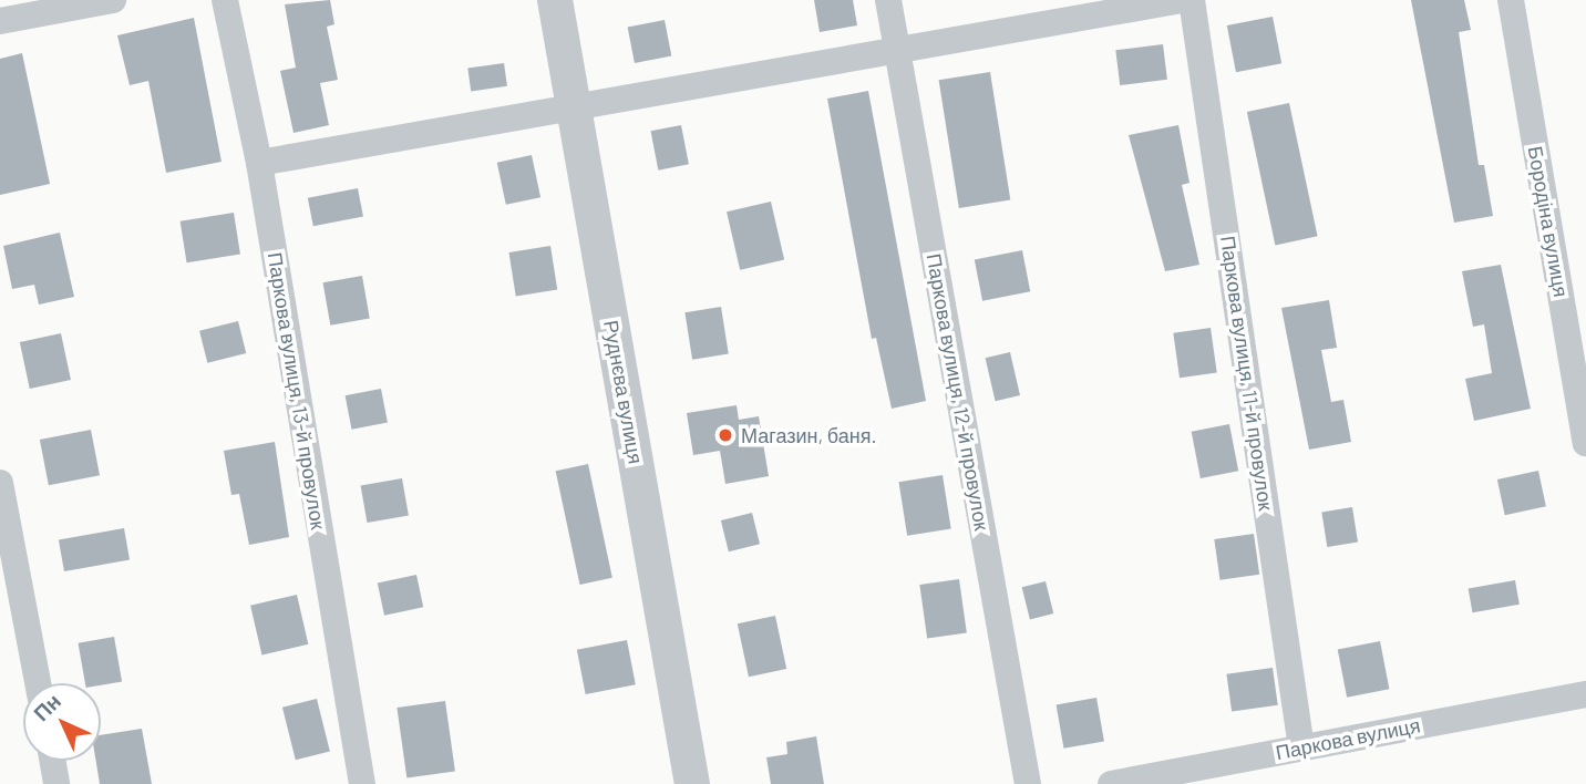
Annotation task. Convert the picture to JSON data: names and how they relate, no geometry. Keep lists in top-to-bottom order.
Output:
{
  "streets": {
    "street": [
      "Бородіна вулиця",
      "Паркова вулиця, 11-й провулок",
      "Паркова вулиця, 13-й провулок",
      "Руднєва вулиця",
      "Паркова вулиця, 12-й провулок",
      "Паркова вулиця"
    ]
  },
  "crossings": [
    ["Паркова вулиця, 11-й провулок", "Паркова вулиця"]
  ],
  "places": ["Магазин, баня."],
  "north": "top left"
}
